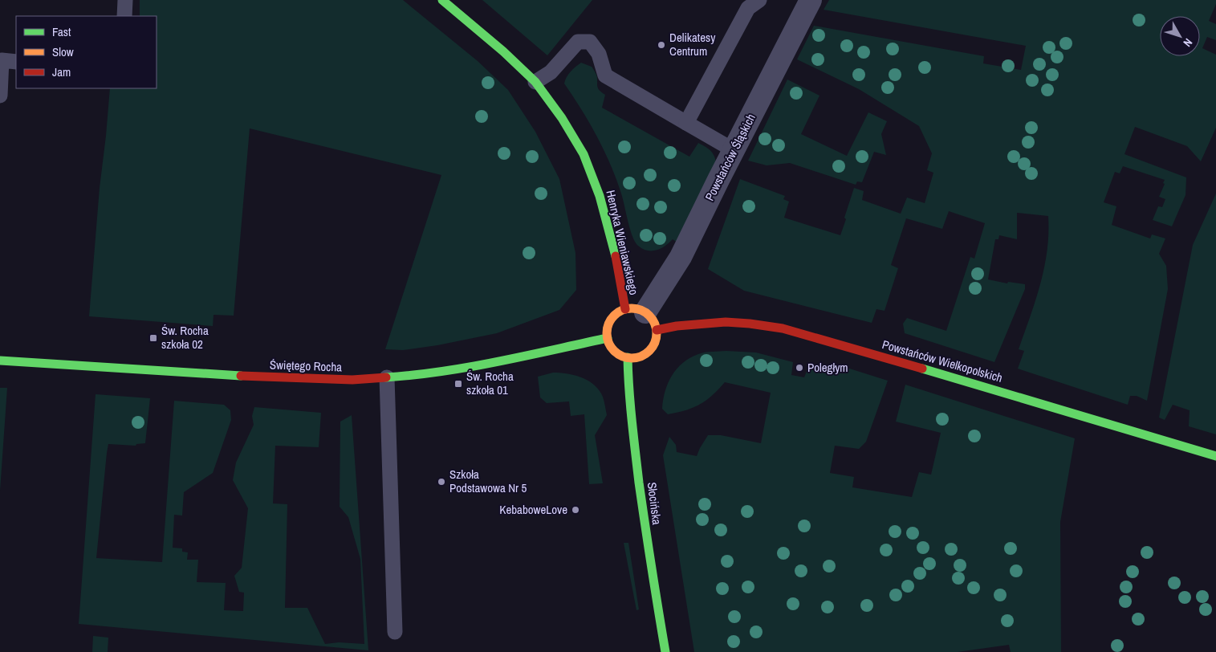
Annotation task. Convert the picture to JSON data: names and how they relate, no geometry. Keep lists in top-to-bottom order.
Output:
{
  "streets": {
    "street": [
      "Powstańców Śląskich",
      "Henryka Wieniawskiego",
      "Powstańców Wielkopolskich",
      "Świętego Rocha",
      "Słocińska"
    ]
  },
  "crossings": [
    ["Powstańców Śląskich", "Henryka Wieniawskiego"],
    ["Powstańców Śląskich", "Powstańców Wielkopolskich"],
    ["Powstańców Śląskich", "Świętego Rocha"],
    ["Powstańców Śląskich", "Słocińska"],
    ["Henryka Wieniawskiego", "Powstańców Wielkopolskich"],
    ["Henryka Wieniawskiego", "Świętego Rocha"],
    ["Henryka Wieniawskiego", "Słocińska"],
    ["Powstańców Wielkopolskich", "Świętego Rocha"],
    ["Powstańców Wielkopolskich", "Słocińska"],
    ["Świętego Rocha", "Słocińska"]
  ],
  "places": {
    "other": [
      "Delikatesy Centrum",
      "Poległym",
      "Szkoła Podstawowa Nr 5",
      "KebaboweLove"
    ],
    "transit": ["Św. Rocha szkoła 02", "Św. Rocha szkoła 01"]
  },
  "legend": ["Fast", "Slow", "Jam"],
  "north": "bottom right"
}
